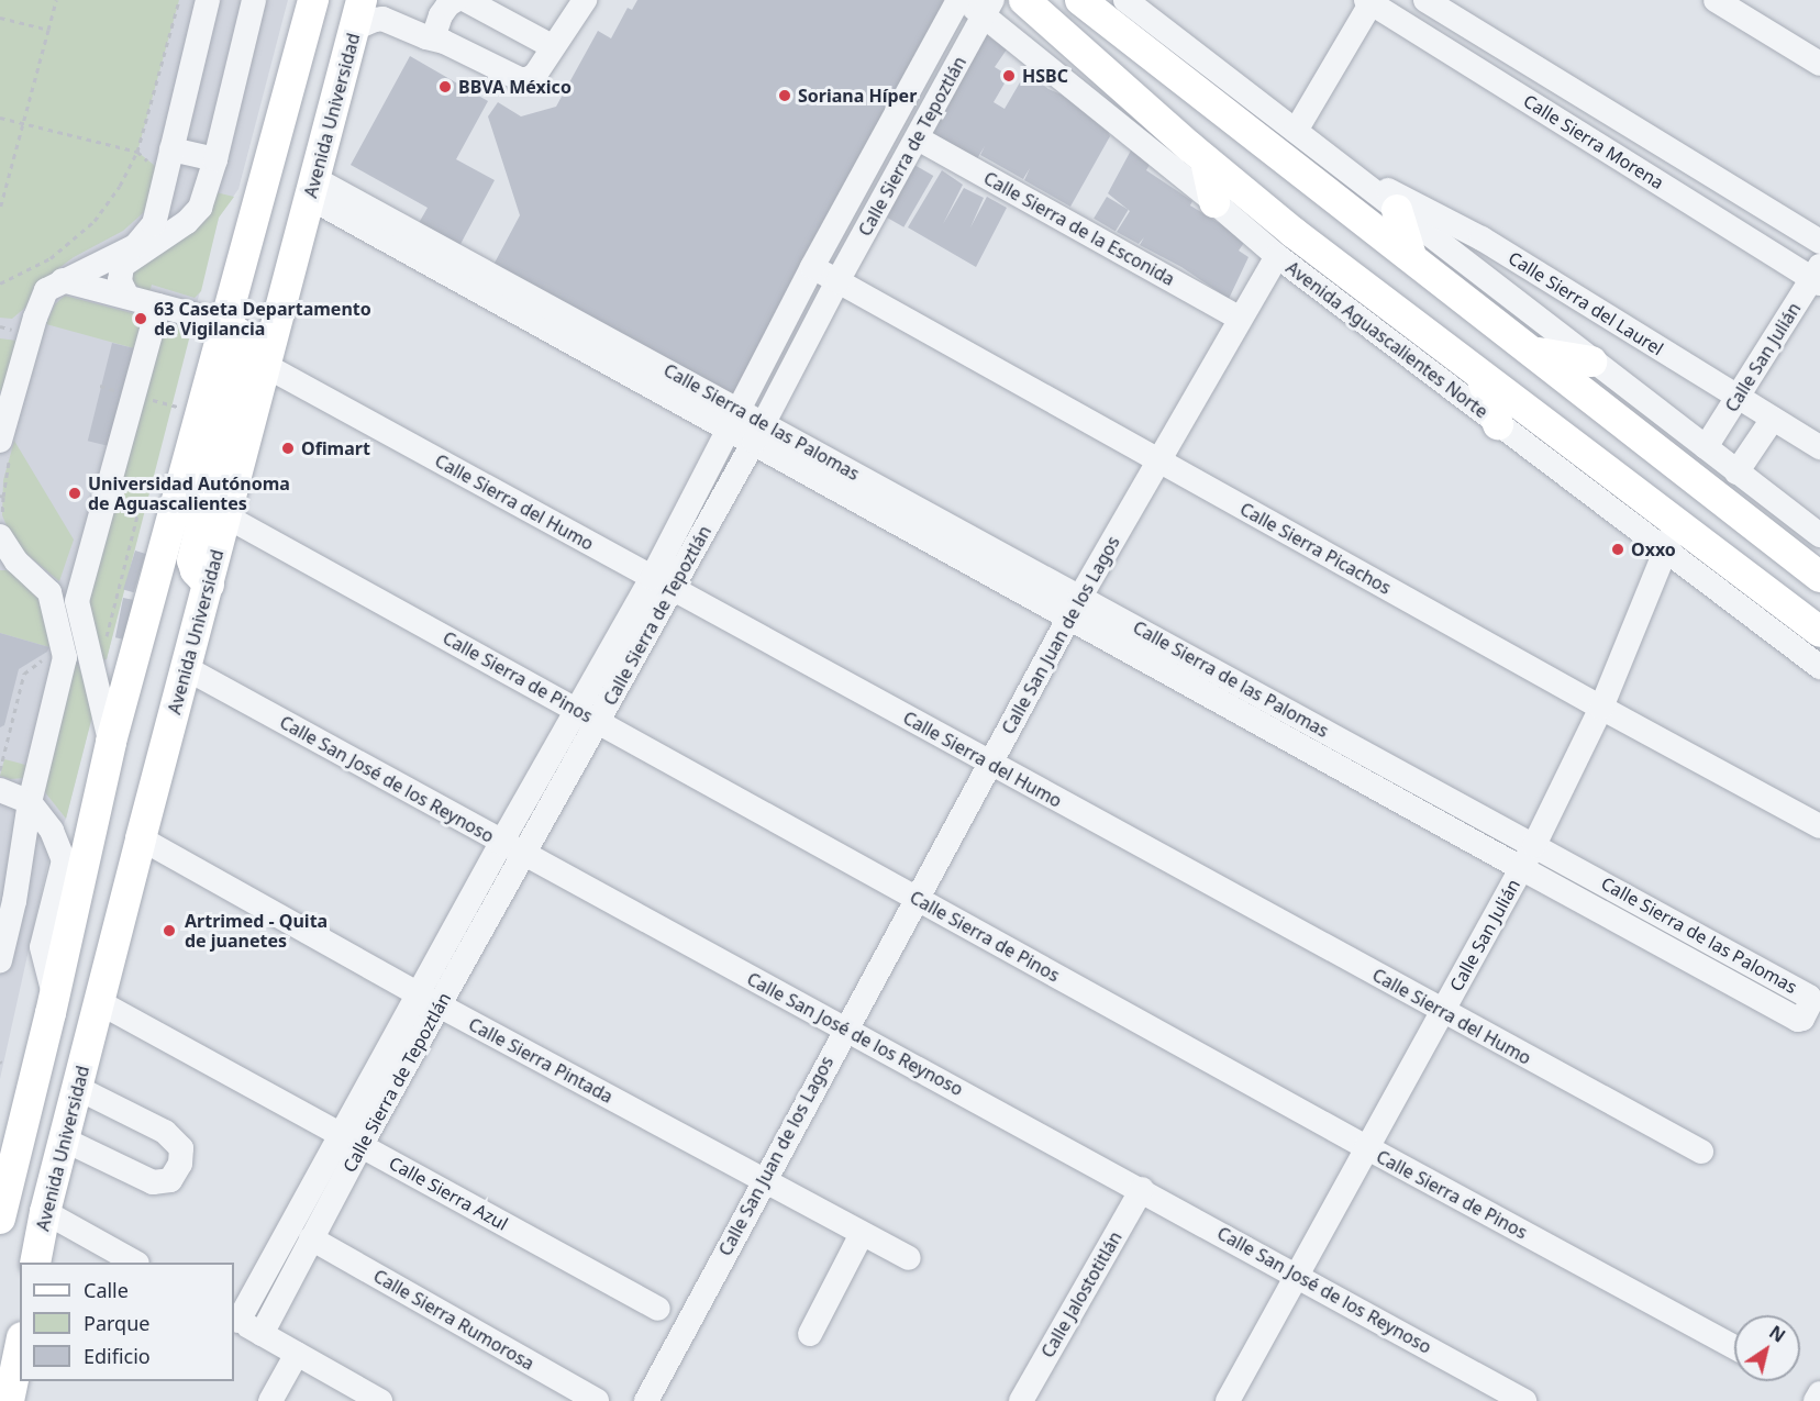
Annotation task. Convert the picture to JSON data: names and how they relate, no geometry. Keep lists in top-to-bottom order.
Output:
{
  "streets": {
    "main road": ["Avenida Universidad", "Avenida Aguascalientes Norte"],
    "street": [
      "Calle Sierra Morena",
      "Calle Sierra de Tepoztlán",
      "Calle Sierra de la Esconida",
      "Calle Sierra del Laurel",
      "Calle San Julián",
      "Calle Sierra de las Palomas",
      "Calle Sierra del Humo",
      "Calle Sierra Picachos",
      "Calle San Juan de los Lagos",
      "Calle Sierra de Pinos",
      "Calle San José de los Reynoso",
      "Calle Sierra Pintada",
      "Calle Sierra Azul",
      "Calle Jalostotitlán",
      "Calle Sierra Rumorosa"
    ]
  },
  "crossings": [
    ["Avenida Universidad", "Calle Sierra de las Palomas"],
    ["Avenida Universidad", "Calle Sierra del Humo"],
    ["Avenida Universidad", "Calle Sierra de Pinos"],
    ["Avenida Universidad", "Calle San José de los Reynoso"],
    ["Avenida Universidad", "Calle Sierra Pintada"],
    ["Avenida Universidad", "Calle Sierra Azul"],
    ["Calle Sierra Morena", "Calle San Julián"],
    ["Calle Sierra de Tepoztlán", "Calle Sierra de la Esconida"],
    ["Calle Sierra de Tepoztlán", "Avenida Aguascalientes Norte"],
    ["Calle Sierra de Tepoztlán", "Calle Sierra de las Palomas"],
    ["Calle Sierra de Tepoztlán", "Calle Sierra del Humo"],
    ["Calle Sierra de Tepoztlán", "Calle Sierra Picachos"],
    ["Calle Sierra de Tepoztlán", "Calle Sierra de Pinos"],
    ["Calle Sierra de Tepoztlán", "Calle San José de los Reynoso"],
    ["Calle Sierra de Tepoztlán", "Calle Sierra Pintada"],
    ["Calle Sierra de Tepoztlán", "Calle Sierra Azul"],
    ["Calle Sierra de Tepoztlán", "Calle Sierra Rumorosa"],
    ["Calle Sierra de la Esconida", "Calle San Juan de los Lagos"],
    ["Calle Sierra del Laurel", "Calle San Julián"],
    ["Avenida Aguascalientes Norte", "Calle San Julián"],
    ["Avenida Aguascalientes Norte", "Calle San Juan de los Lagos"],
    ["Calle San Julián", "Calle Sierra de las Palomas"],
    ["Calle San Julián", "Calle Sierra del Humo"],
    ["Calle San Julián", "Calle Sierra Picachos"],
    ["Calle San Julián", "Calle Sierra de Pinos"],
    ["Calle San Julián", "Calle San José de los Reynoso"],
    ["Calle Sierra de las Palomas", "Calle San Juan de los Lagos"],
    ["Calle Sierra del Humo", "Calle San Juan de los Lagos"],
    ["Calle Sierra Picachos", "Calle San Juan de los Lagos"],
    ["Calle San Juan de los Lagos", "Calle Sierra de Pinos"],
    ["Calle San Juan de los Lagos", "Calle San José de los Reynoso"],
    ["Calle San Juan de los Lagos", "Calle Sierra Pintada"],
    ["Calle San José de los Reynoso", "Calle Jalostotitlán"]
  ],
  "places": [
    "HSBC",
    "BBVA México",
    "Soriana Híper",
    "63 Caseta Departamento de Vigilancia",
    "Ofimart",
    "Universidad Autónoma de Aguascalientes",
    "Oxxo",
    "Artrimed - Quita de juanetes"
  ],
  "legend": ["Calle", "Parque", "Edificio"],
  "north": "top right"
}
